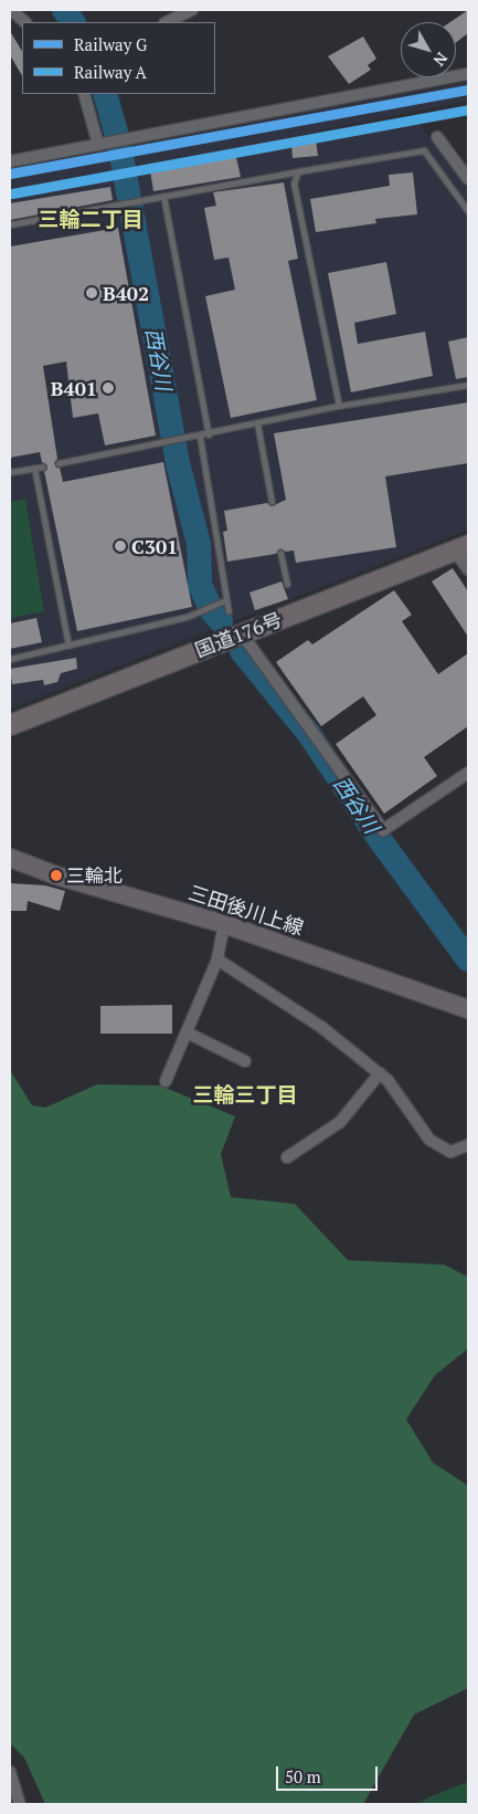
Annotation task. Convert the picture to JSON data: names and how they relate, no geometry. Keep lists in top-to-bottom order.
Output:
{
  "streets": {
    "highway": ["国道176号"],
    "main road": ["三田後川上線"]
  },
  "districts": ["三輪二丁目", "三輪三丁目"],
  "water": ["西谷川"],
  "places": [
    "B402",
    "B401",
    "C301",
    "三輪北"
  ],
  "lines": ["rail line G", "rail line A"],
  "legend": ["Railway G", "Railway A"],
  "scale_bar": "50 m",
  "north": "bottom right"
}
